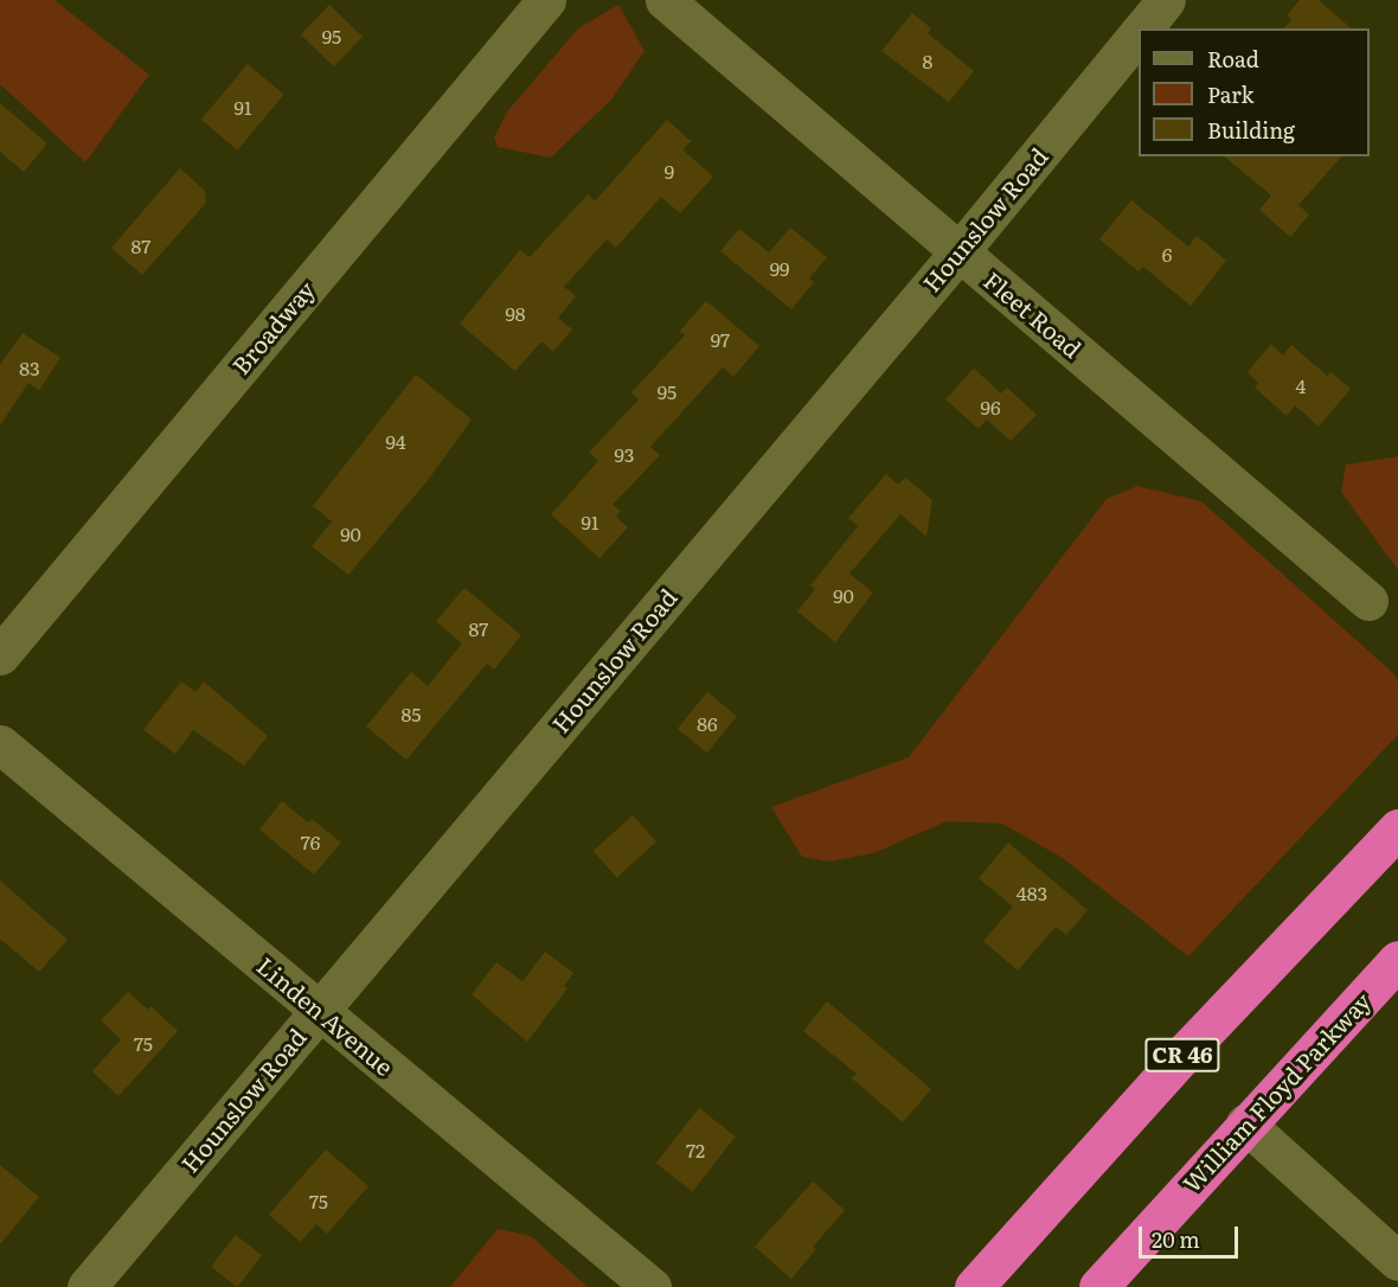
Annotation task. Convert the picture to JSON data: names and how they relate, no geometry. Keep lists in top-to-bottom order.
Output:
{
  "streets": {
    "highway": ["CR 46", "William Floyd Parkway"],
    "street": [
      "Hounslow Road",
      "Fleet Road",
      "Broadway",
      "Linden Avenue"
    ]
  },
  "crossings": [
    ["Hounslow Road", "Fleet Road"],
    ["Hounslow Road", "Linden Avenue"]
  ],
  "house_numbers": [
    "95",
    "8",
    "91",
    "9",
    "87",
    "6",
    "99",
    "98",
    "97",
    "83",
    "4",
    "95",
    "96",
    "94",
    "93",
    "91",
    "90",
    "90",
    "87",
    "85",
    "86",
    "76",
    "483",
    "75",
    "72",
    "75"
  ],
  "legend": ["Road", "Park", "Building"],
  "scale_bar": "20 m"
}
